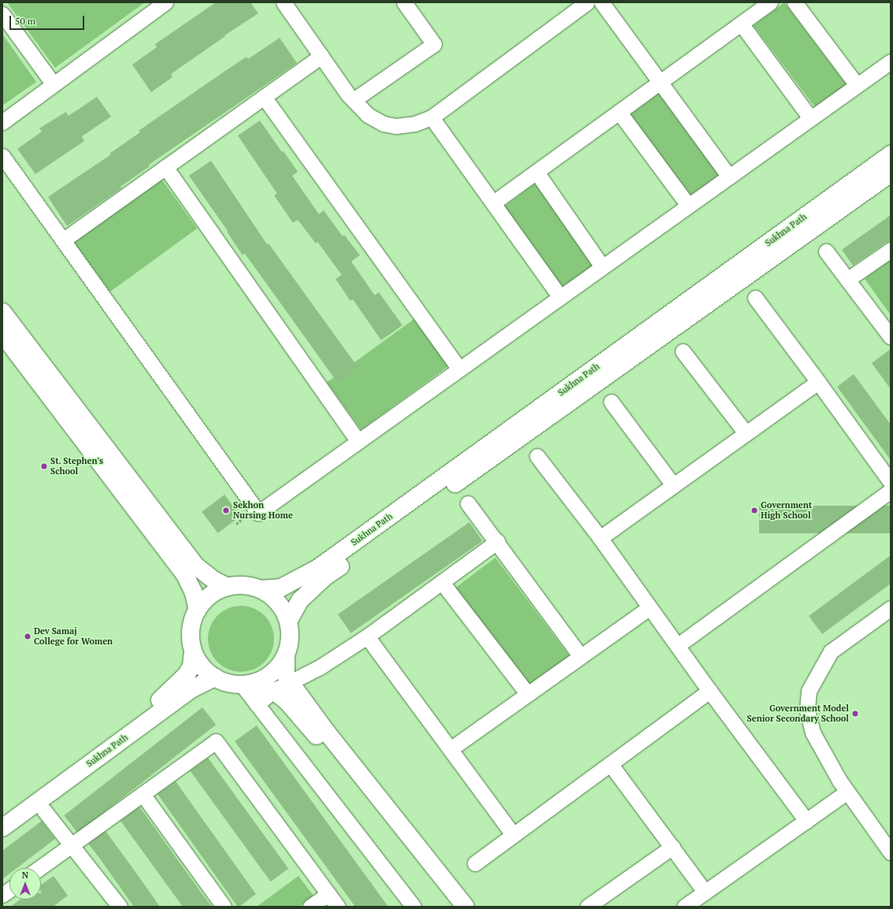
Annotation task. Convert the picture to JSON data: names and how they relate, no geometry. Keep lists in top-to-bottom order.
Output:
{
  "streets": {
    "main road": ["Sukhna Path"]
  },
  "places": [
    "St. Stephen's School",
    "Sekhon Nursing Home",
    "Government High School",
    "Dev Samaj College for Women",
    "Government Model Senior Secondary School"
  ],
  "scale_bar": "50 m",
  "north": "top"
}
